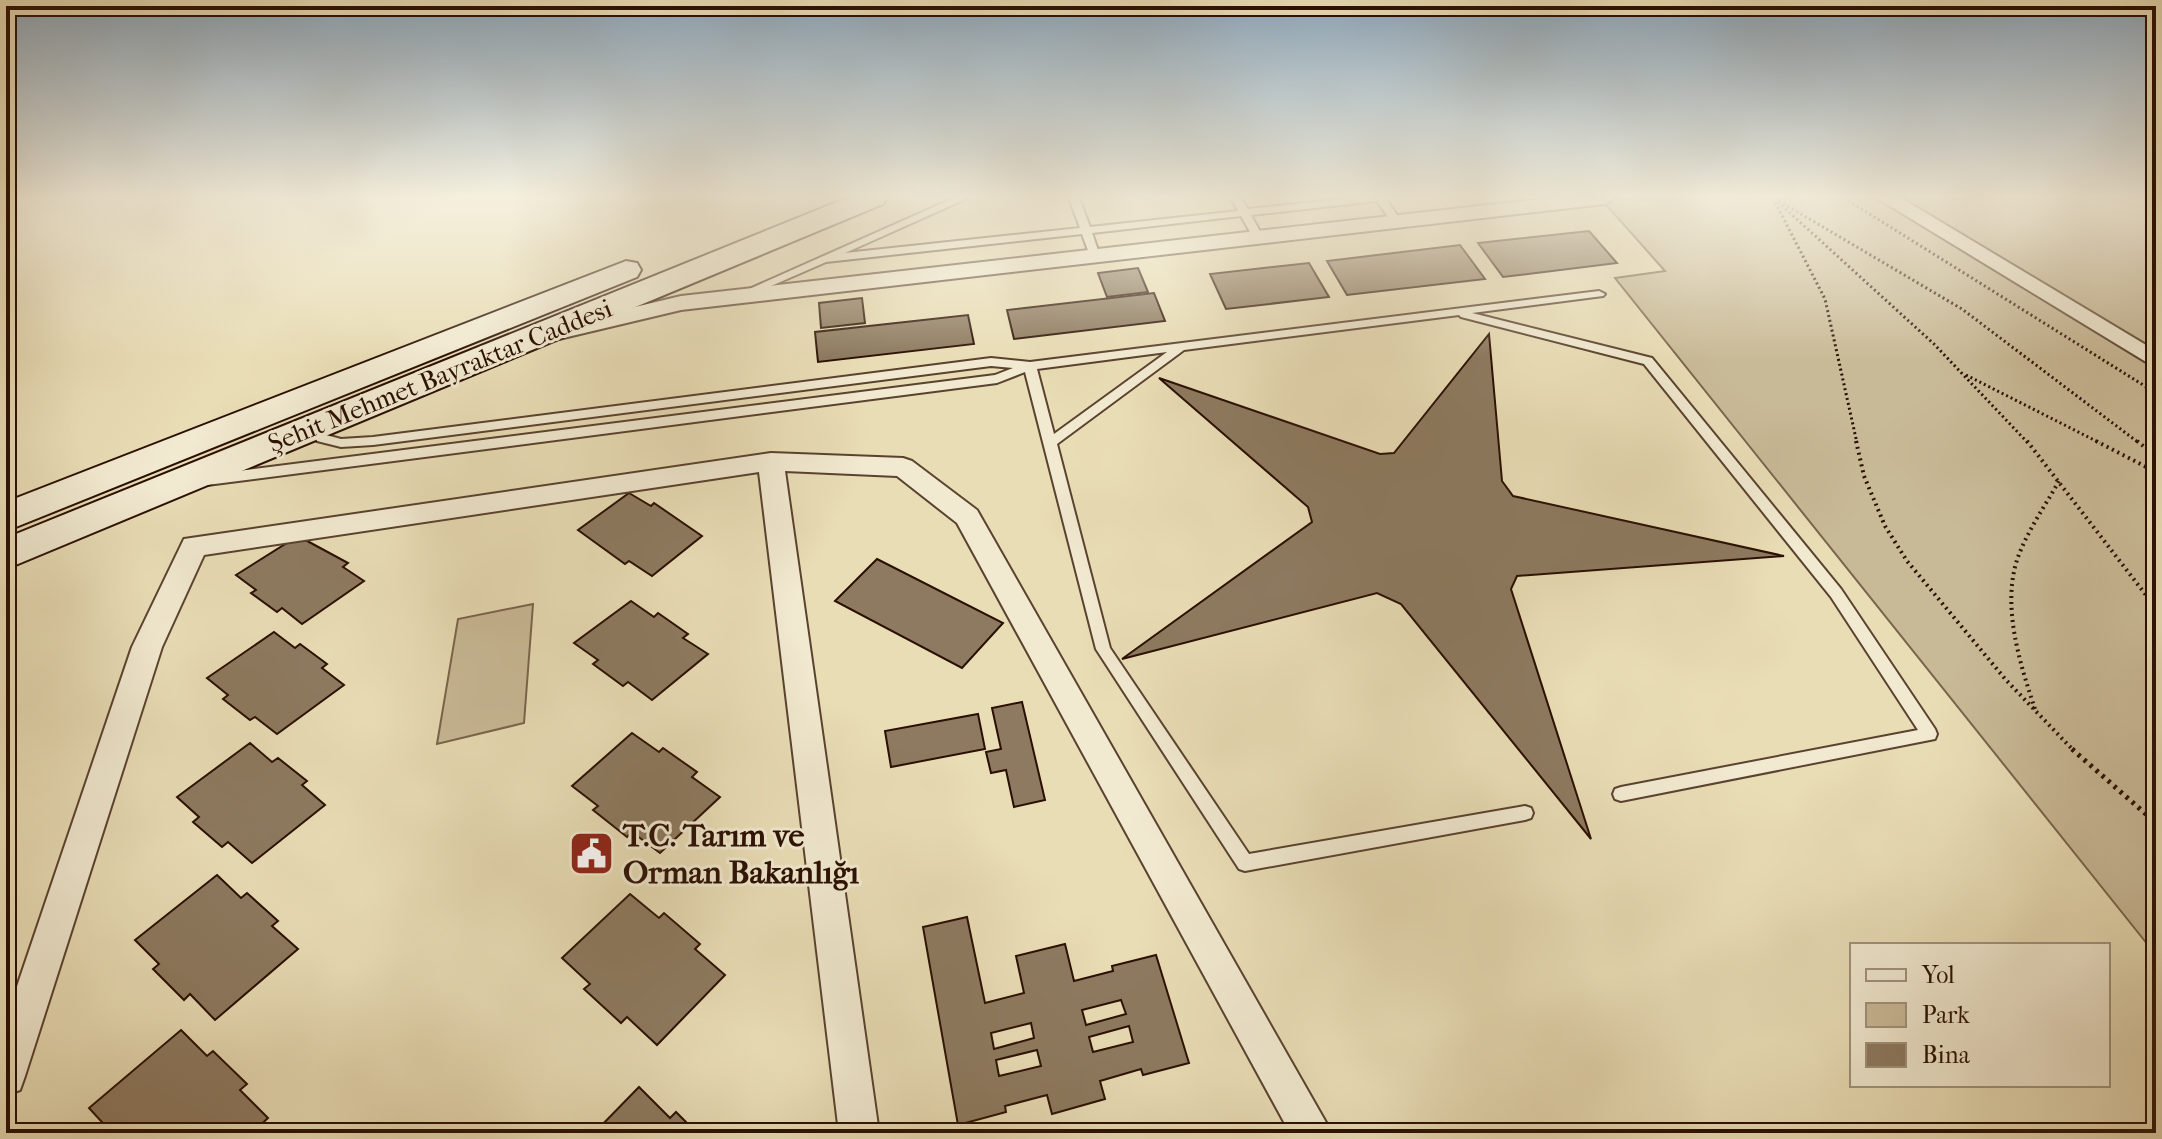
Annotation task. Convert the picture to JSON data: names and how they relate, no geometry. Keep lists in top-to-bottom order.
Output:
{
  "streets": {
    "main road": ["Şehit Mehmet Bayraktar Caddesi"]
  },
  "places": {
    "public building": ["T.C. Tarım ve Orman Bakanlığı"]
  },
  "legend": ["Yol", "Park", "Bina"]
}
